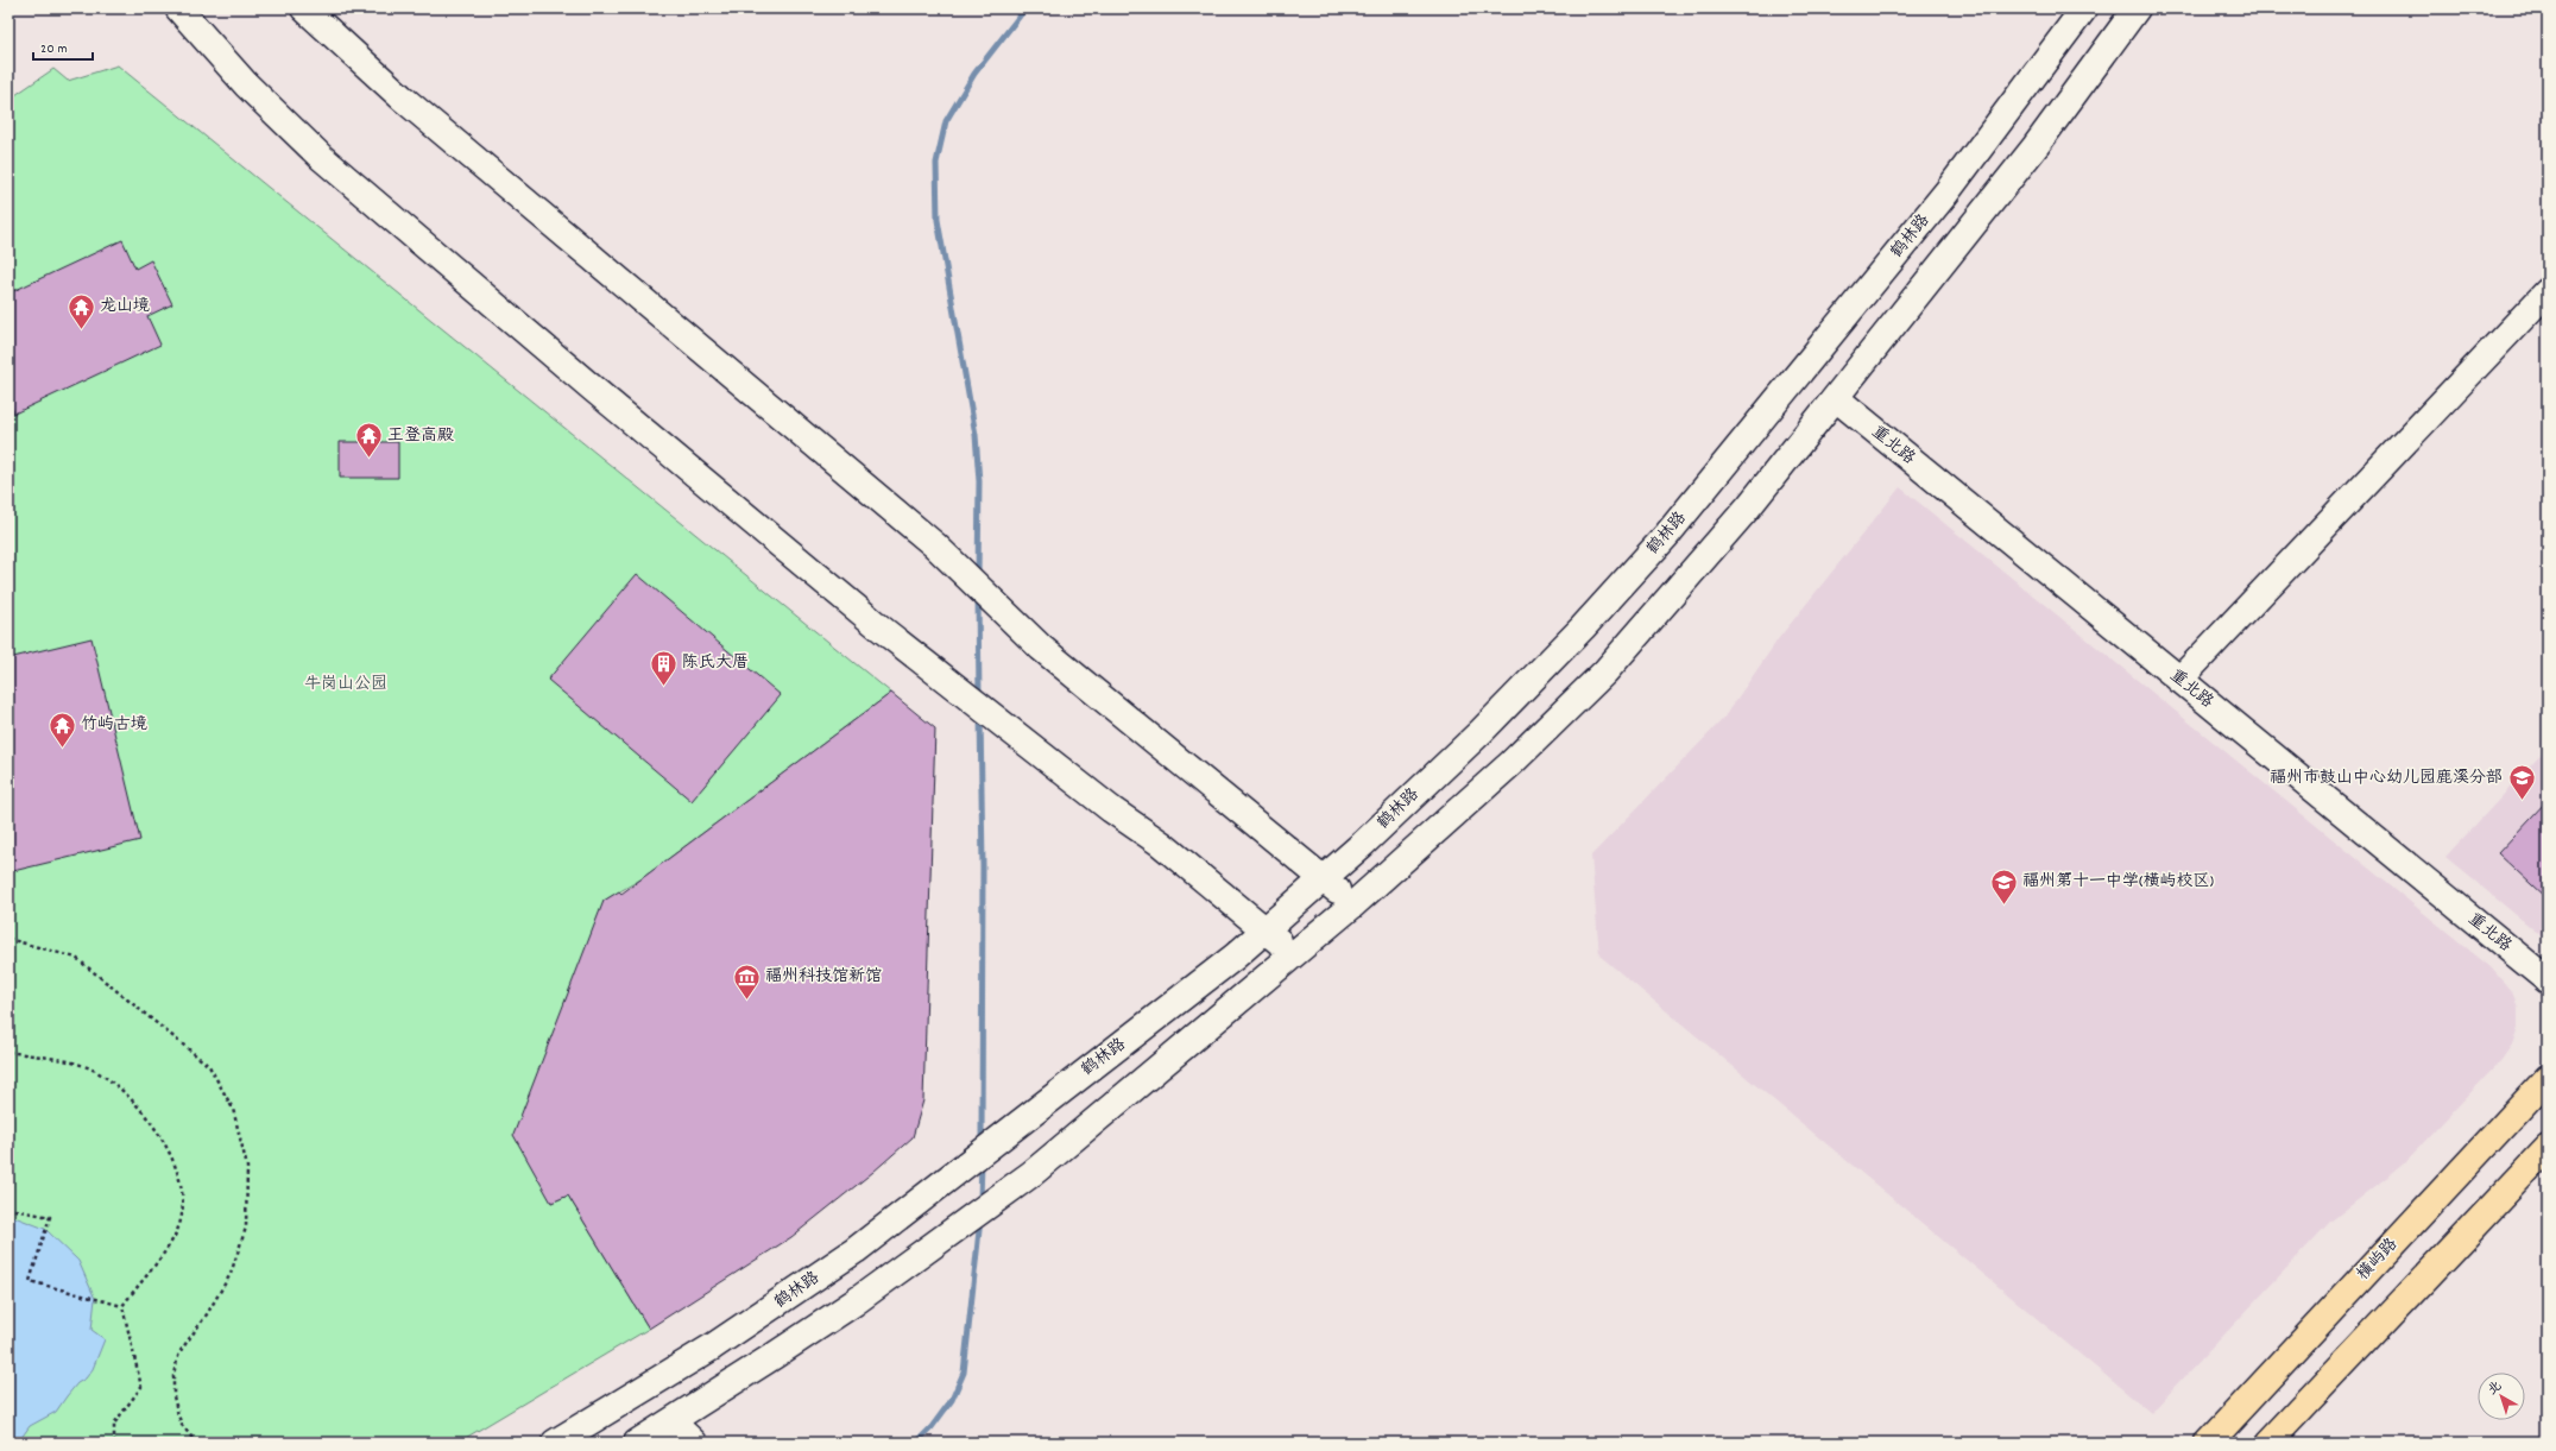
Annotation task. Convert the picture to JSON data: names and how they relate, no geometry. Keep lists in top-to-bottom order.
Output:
{
  "streets": {
    "main road": ["鹤林路", "重北路", "横屿路"]
  },
  "parks": ["牛岗山公园"],
  "places": {
    "temple": ["龙山境", "王登高殿", "竹屿古境"],
    "building": ["陈氏大厝"],
    "school or university": ["福州市鼓山中心幼儿园鹿溪分部", "福州第十一中学(横屿校区)"],
    "museum": ["福州科技馆新馆"]
  },
  "scale_bar": "20 m",
  "north": "top left"
}
